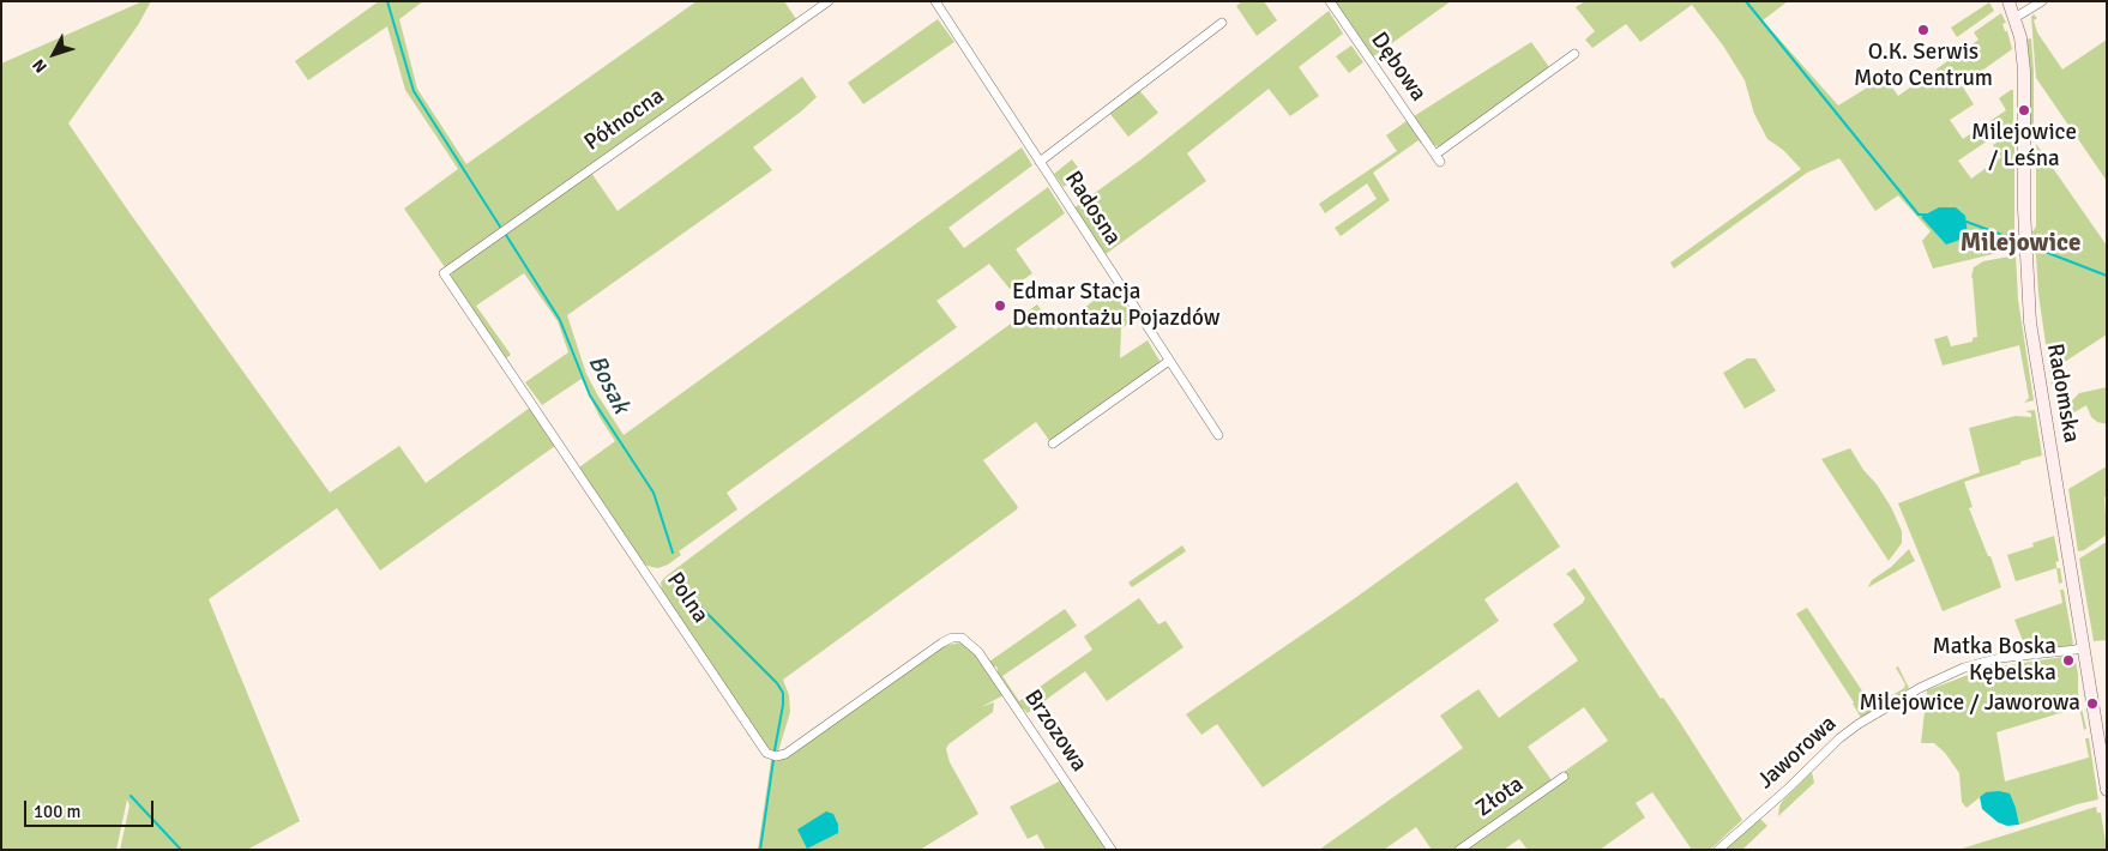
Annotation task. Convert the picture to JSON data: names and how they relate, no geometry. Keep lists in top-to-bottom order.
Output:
{
  "streets": {
    "main road": ["Radomska"],
    "street": [
      "Dębowa",
      "Północna",
      "Radosna",
      "Polna",
      "Brzozowa",
      "Jaworowa",
      "Złota"
    ]
  },
  "crossings": [
    ["Północna", "Polna"],
    ["Radomska", "Jaworowa"],
    ["Polna", "Brzozowa"]
  ],
  "districts": ["Milejowice"],
  "water": ["Bosak"],
  "places": [
    "O.K. Serwis Moto Centrum",
    "Milejowice / Leśna",
    "Edmar Stacja Demontażu Pojazdów",
    "Matka Boska Kębelska",
    "Milejowice / Jaworowa"
  ],
  "scale_bar": "100 m",
  "north": "bottom left"
}
